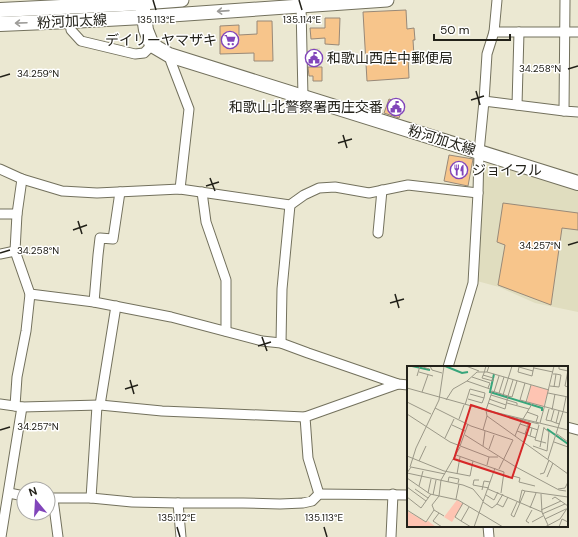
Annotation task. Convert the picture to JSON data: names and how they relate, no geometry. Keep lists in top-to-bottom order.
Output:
{
  "streets": {
    "main road": ["粉河加太線"]
  },
  "places": {
    "supermarket": ["デイリーヤマザキ"],
    "public building": ["和歌山西庄中郵便局", "和歌山北警察署西庄交番"],
    "restaurant": ["ジョイフル"]
  },
  "scale_bar": "50 m",
  "north": "top",
  "coordinates": [
    "135.113°E",
    "135.114°E",
    "34.258°N",
    "34.259°N",
    "34.257°N",
    "135.112°E"
  ]
}
